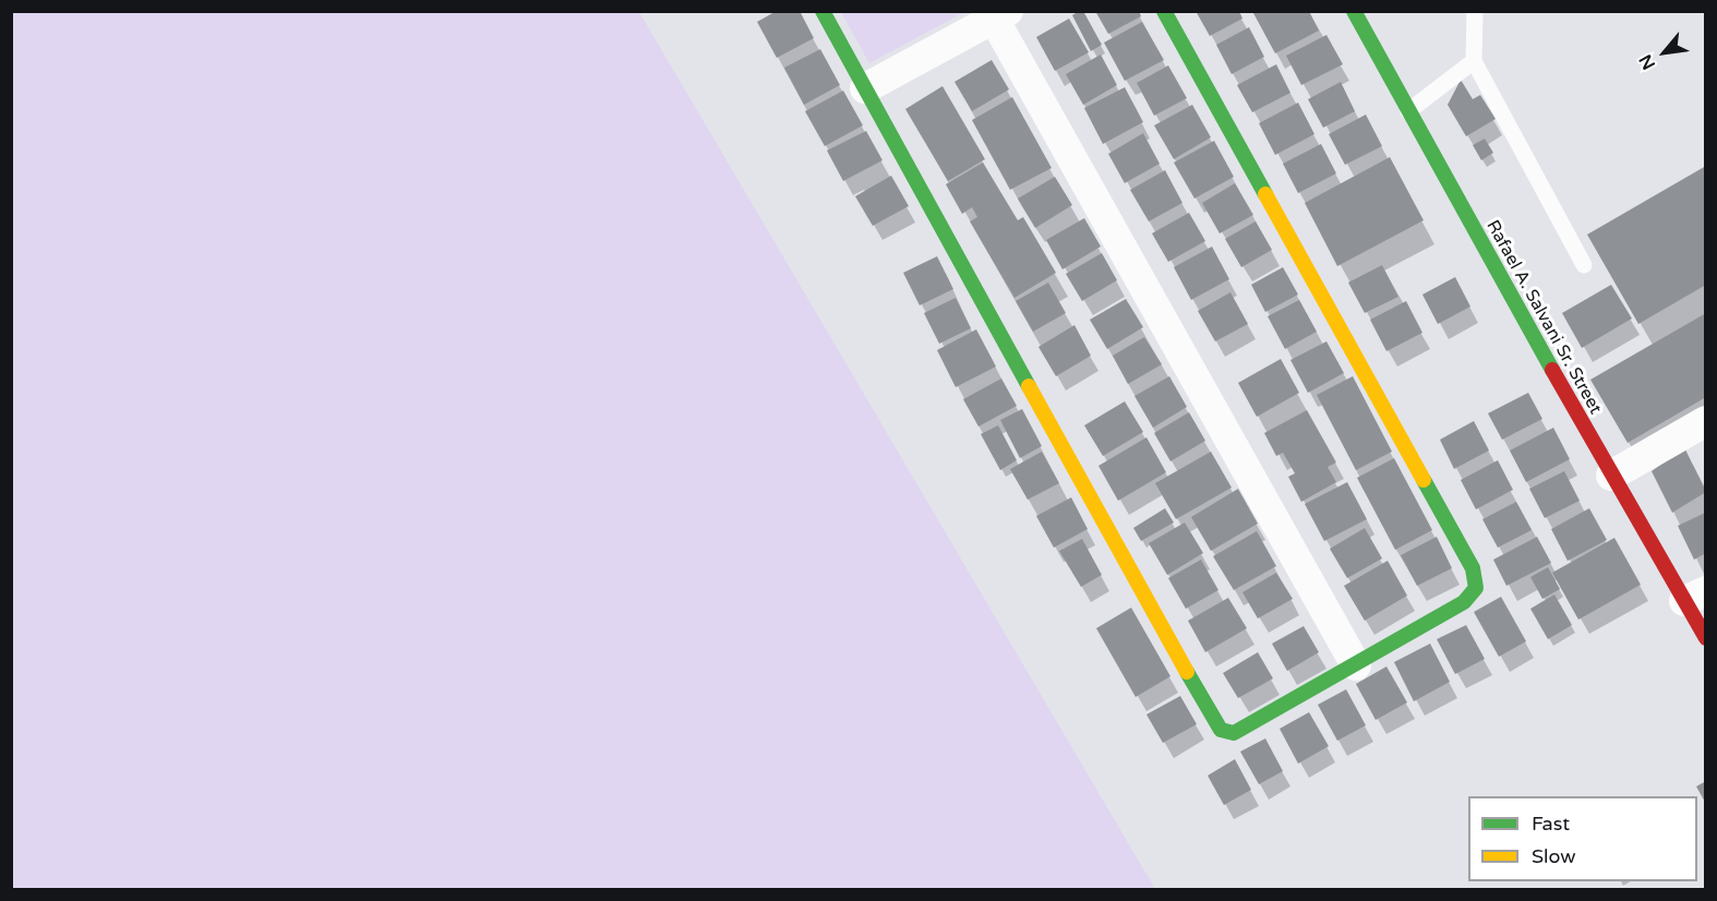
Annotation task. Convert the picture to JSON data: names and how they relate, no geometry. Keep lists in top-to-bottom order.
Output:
{
  "streets": {
    "street": ["Rafael A. Salvani Sr. Street"]
  },
  "legend": ["Fast", "Slow"],
  "north": "bottom left"
}
